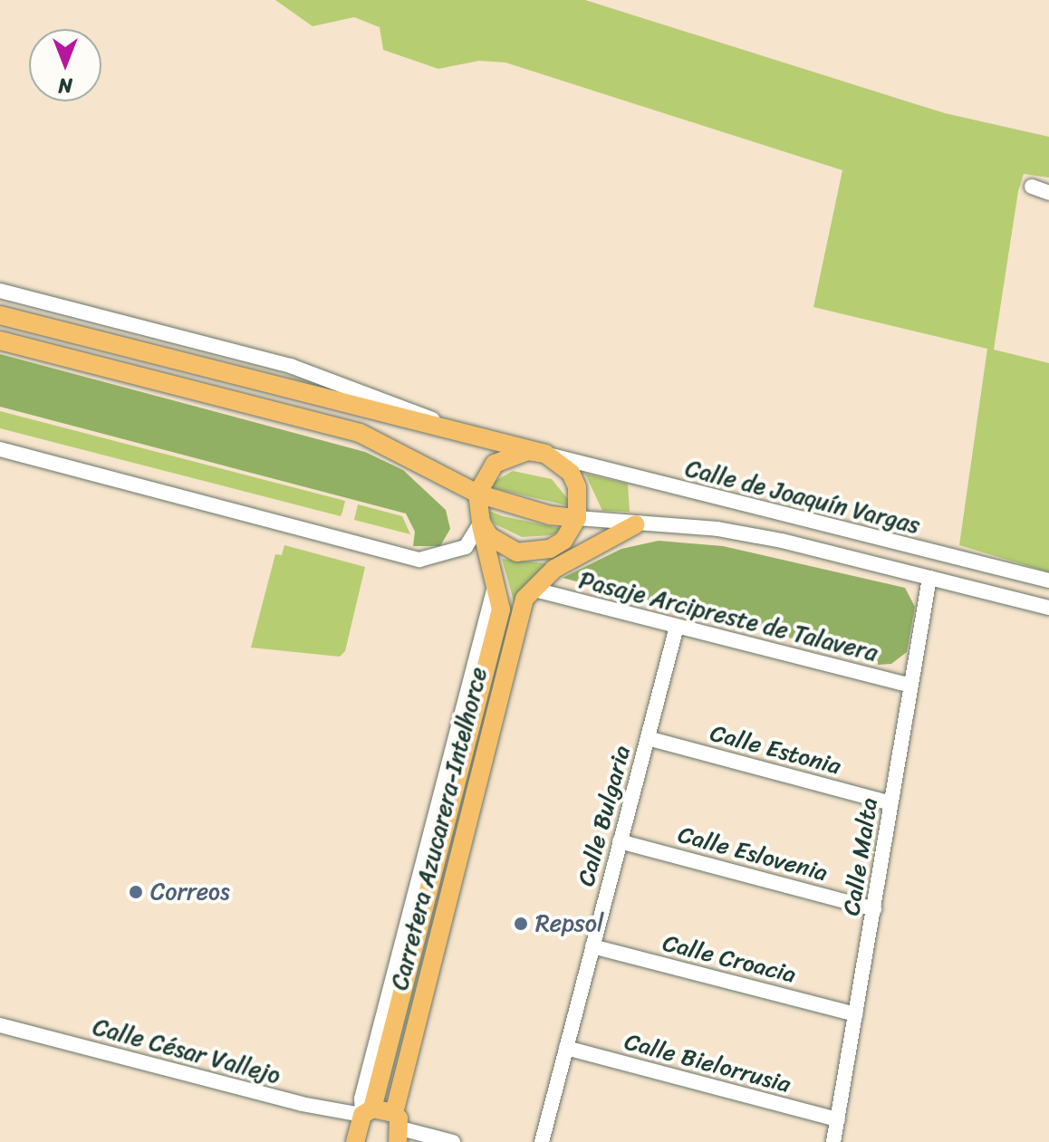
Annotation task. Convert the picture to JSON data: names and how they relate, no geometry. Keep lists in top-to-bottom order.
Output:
{
  "streets": {
    "main road": ["Carretera Azucarera-Intelhorce"],
    "street": [
      "Calle de Joaquín Vargas",
      "Pasaje Arcipreste de Talavera",
      "Calle Estonia",
      "Calle Bulgaria",
      "Calle Eslovenia",
      "Calle Malta",
      "Calle Croacia",
      "Calle César Vallejo",
      "Calle Bielorrusia"
    ]
  },
  "crossings": [
    ["Calle de Joaquín Vargas", "Carretera Azucarera-Intelhorce"],
    ["Calle de Joaquín Vargas", "Calle Malta"],
    ["Pasaje Arcipreste de Talavera", "Calle Bulgaria"],
    ["Pasaje Arcipreste de Talavera", "Carretera Azucarera-Intelhorce"],
    ["Pasaje Arcipreste de Talavera", "Calle Malta"],
    ["Calle Estonia", "Calle Bulgaria"],
    ["Calle Estonia", "Calle Malta"],
    ["Calle Bulgaria", "Calle Eslovenia"],
    ["Calle Bulgaria", "Calle Croacia"],
    ["Calle Bulgaria", "Calle Bielorrusia"],
    ["Carretera Azucarera-Intelhorce", "Calle César Vallejo"],
    ["Calle Eslovenia", "Calle Malta"],
    ["Calle Malta", "Calle Croacia"],
    ["Calle Malta", "Calle Bielorrusia"]
  ],
  "places": ["Correos", "Repsol"],
  "north": "bottom"
}
